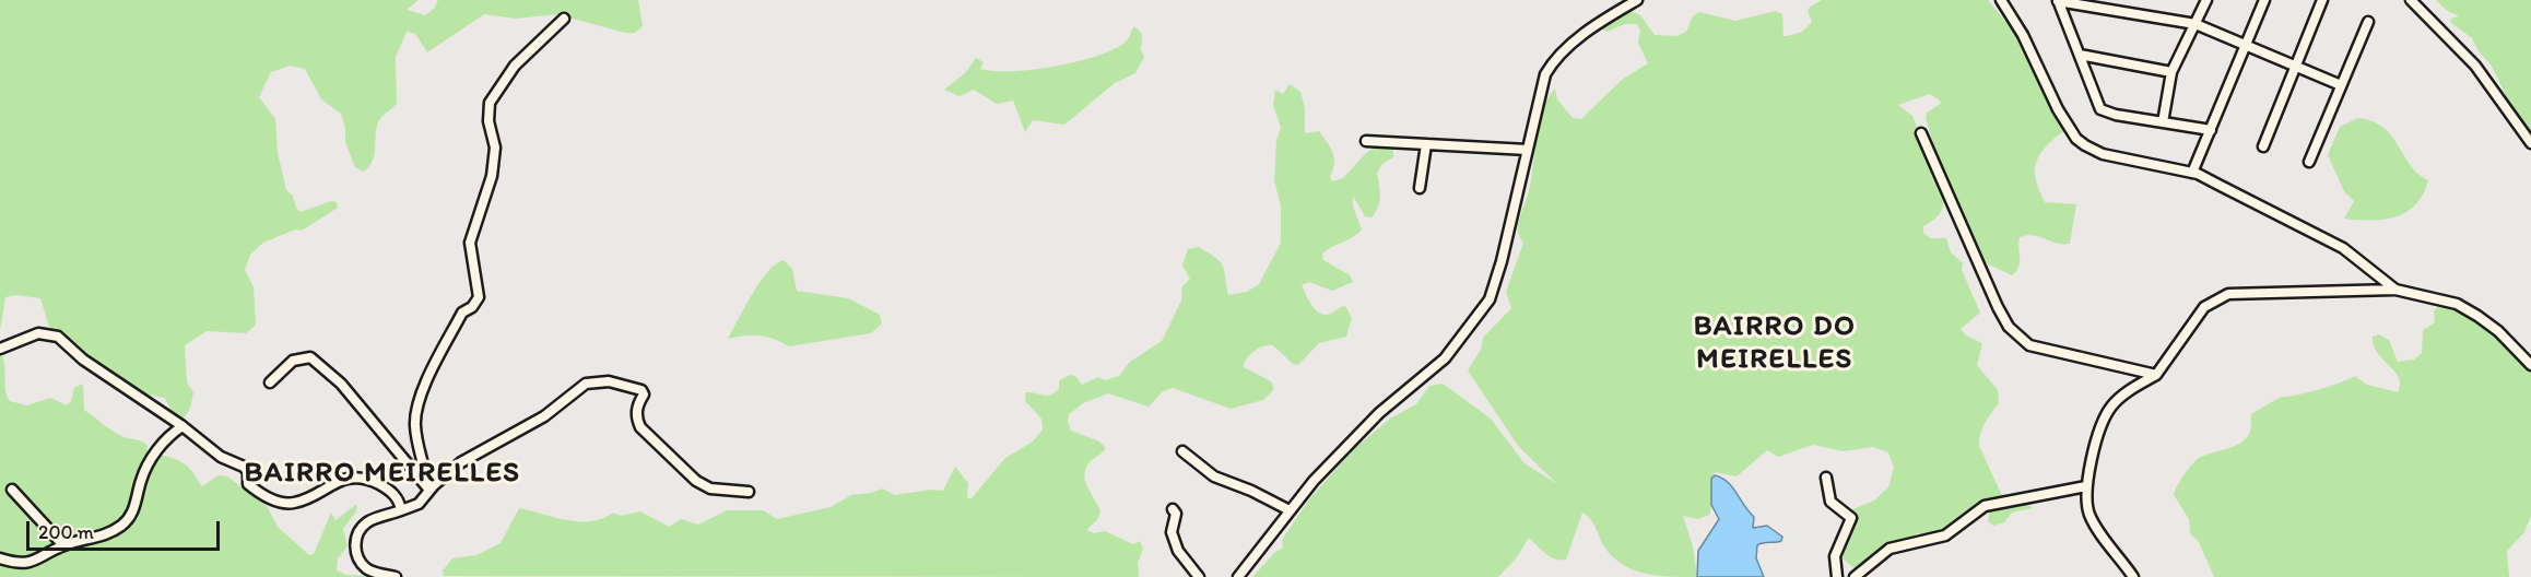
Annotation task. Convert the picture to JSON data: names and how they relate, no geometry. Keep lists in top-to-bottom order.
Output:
{
  "districts": ["BAIRRO DO MEIRELLES", "BAIRRO MEIRELLES"],
  "scale_bar": "200 m"
}
